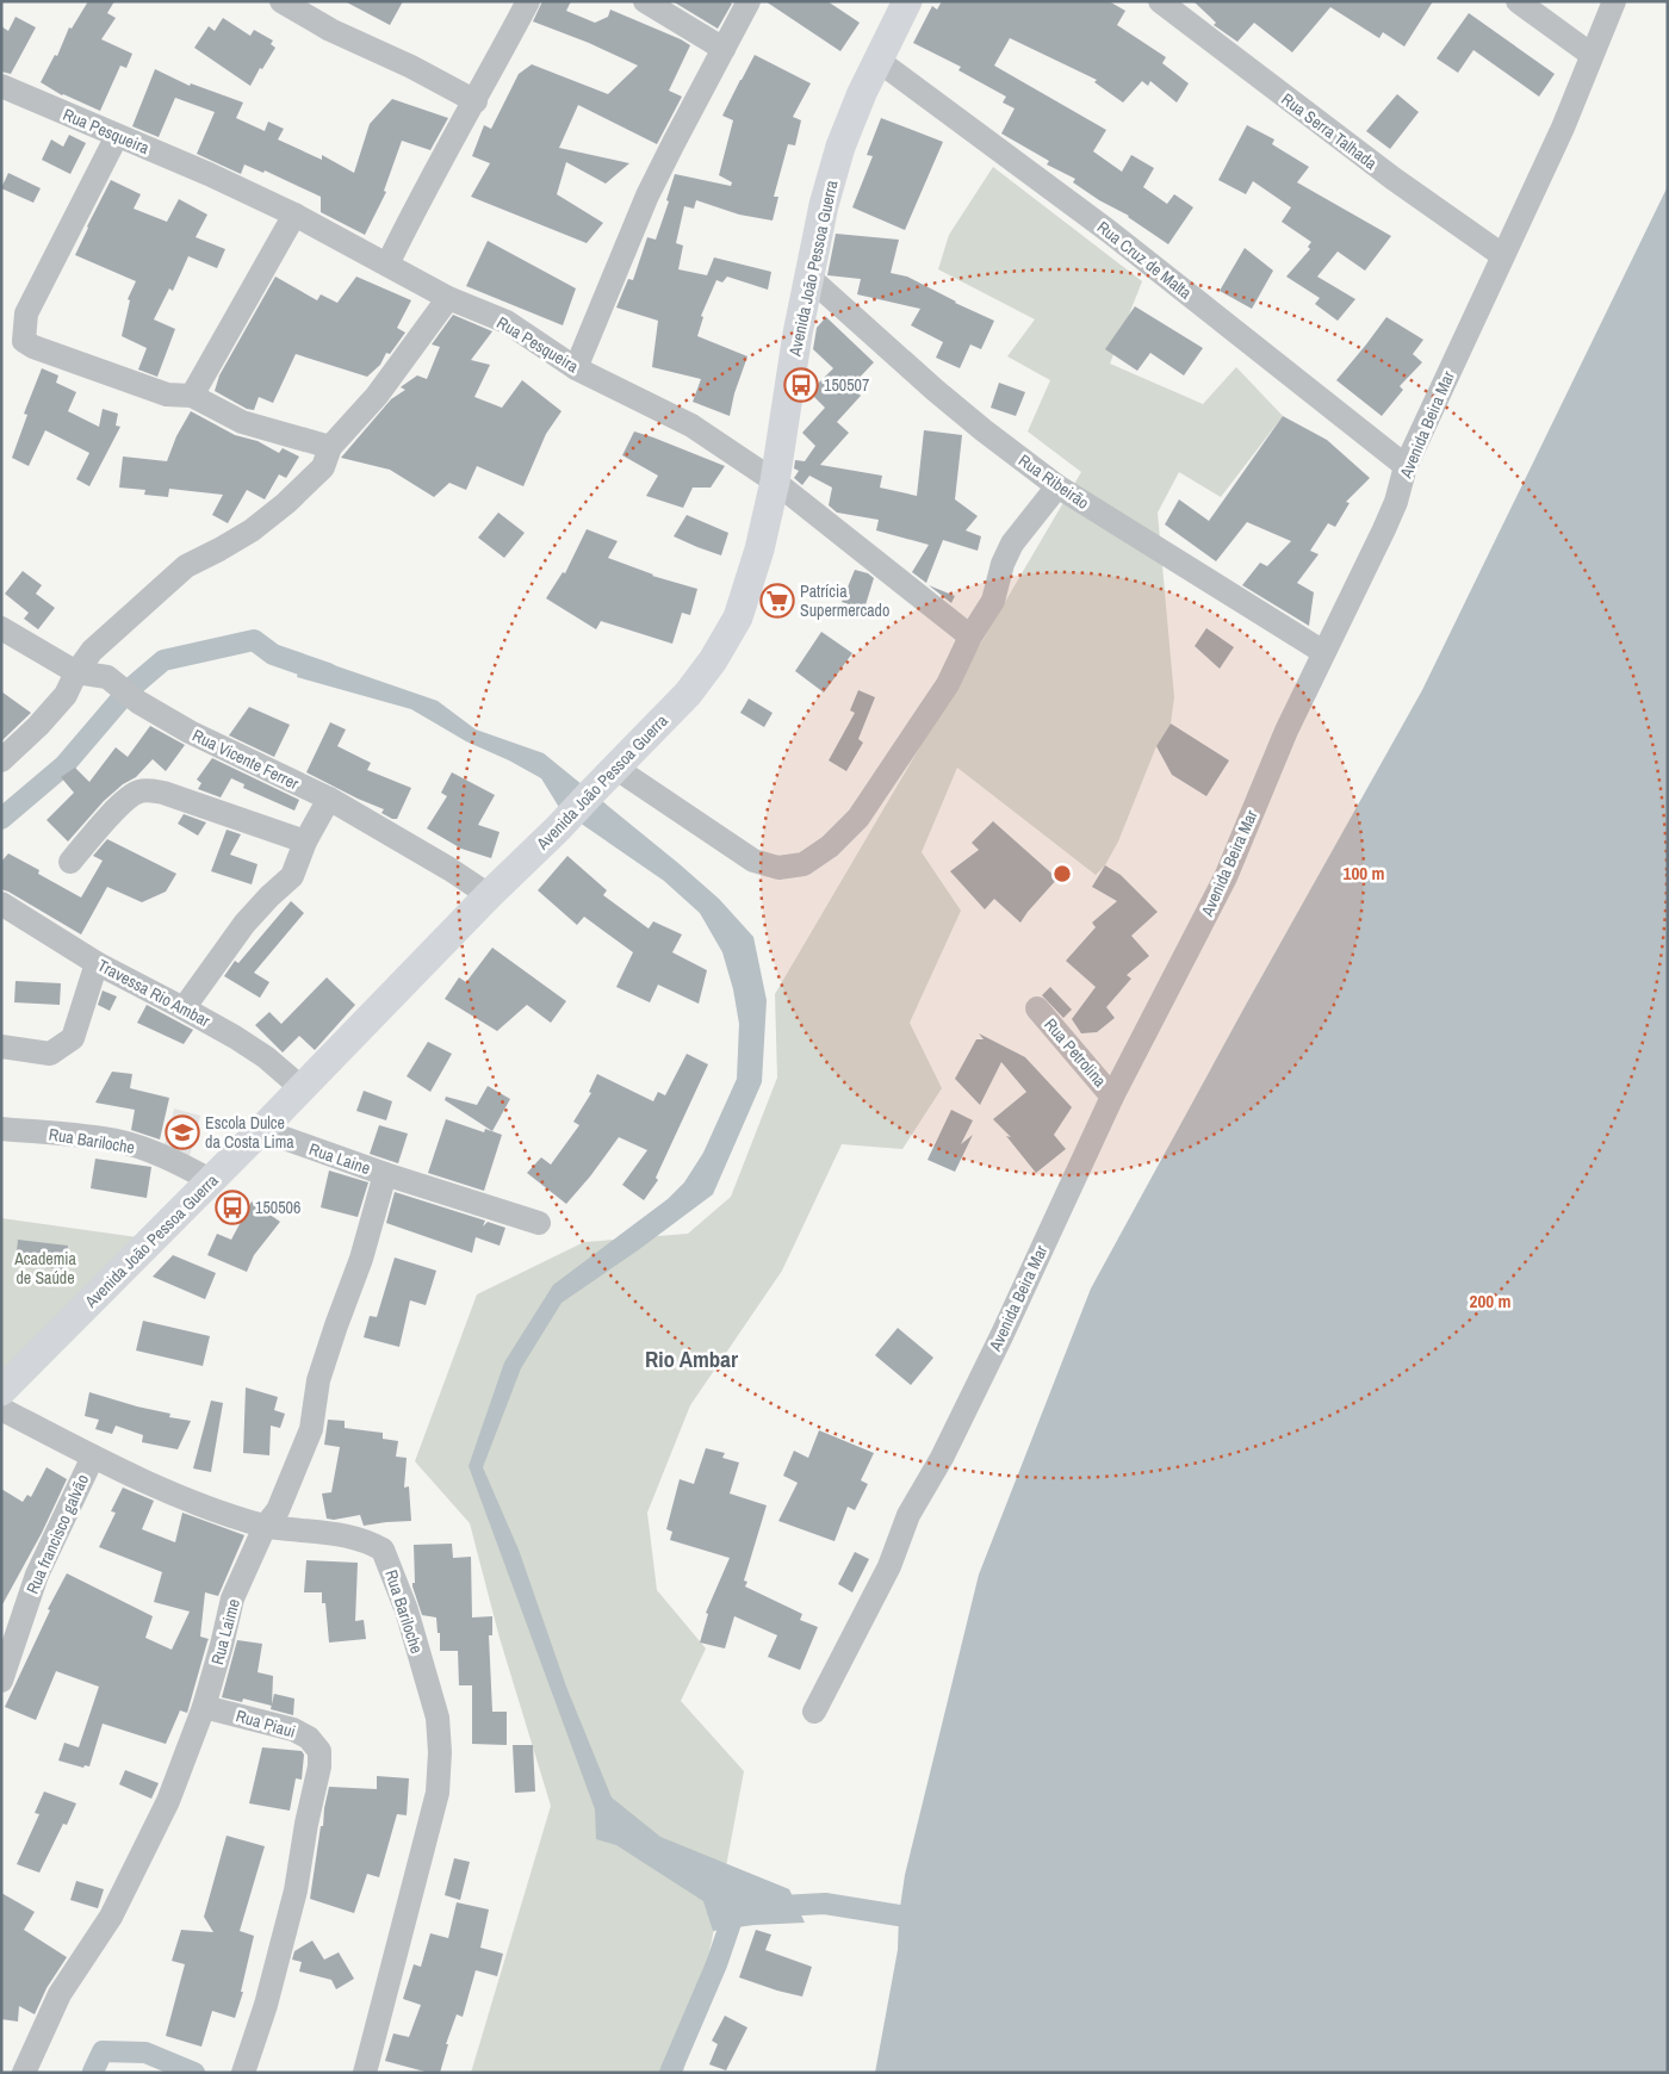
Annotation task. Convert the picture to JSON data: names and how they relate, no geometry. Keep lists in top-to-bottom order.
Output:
{
  "streets": {
    "main road": ["Avenida João Pessoa Guerra"],
    "street": [
      "Rua Pesqueira",
      "Rua Serra Talhada",
      "Rua Cruz de Malta",
      "Avenida Beira Mar",
      "Rua Ribeirão",
      "Rua Vicente Ferrer",
      "Travessa Rio Ambar",
      "Rua Petrolina",
      "Rua Bariloche",
      "Rua Laine",
      "Rua francisco galvão",
      "Rua Laime",
      "Rua Piaui"
    ]
  },
  "crossings": [
    ["Rua Pesqueira", "Avenida João Pessoa Guerra"],
    ["Rua Serra Talhada", "Avenida Beira Mar"],
    ["Rua Cruz de Malta", "Avenida João Pessoa Guerra"],
    ["Rua Cruz de Malta", "Avenida Beira Mar"],
    ["Avenida João Pessoa Guerra", "Rua Ribeirão"],
    ["Avenida João Pessoa Guerra", "Rua Vicente Ferrer"],
    ["Avenida João Pessoa Guerra", "Travessa Rio Ambar"],
    ["Avenida João Pessoa Guerra", "Rua Bariloche"],
    ["Avenida João Pessoa Guerra", "Rua Laine"],
    ["Avenida Beira Mar", "Rua Ribeirão"],
    ["Avenida Beira Mar", "Rua Petrolina"],
    ["Rua Bariloche", "Rua francisco galvão"],
    ["Rua Bariloche", "Rua Laime"],
    ["Rua Laine", "Rua Laime"],
    ["Rua Laime", "Rua Piaui"]
  ],
  "districts": ["Rio Ambar"],
  "parks": ["Academia de Saúde"],
  "places": {
    "bus stop": ["150507", "150506"],
    "supermarket": ["Patrícia Supermercado"],
    "school or university": ["Escola Dulce da Costa Lima"]
  },
  "rings": ["100 m", "200 m"]
}
